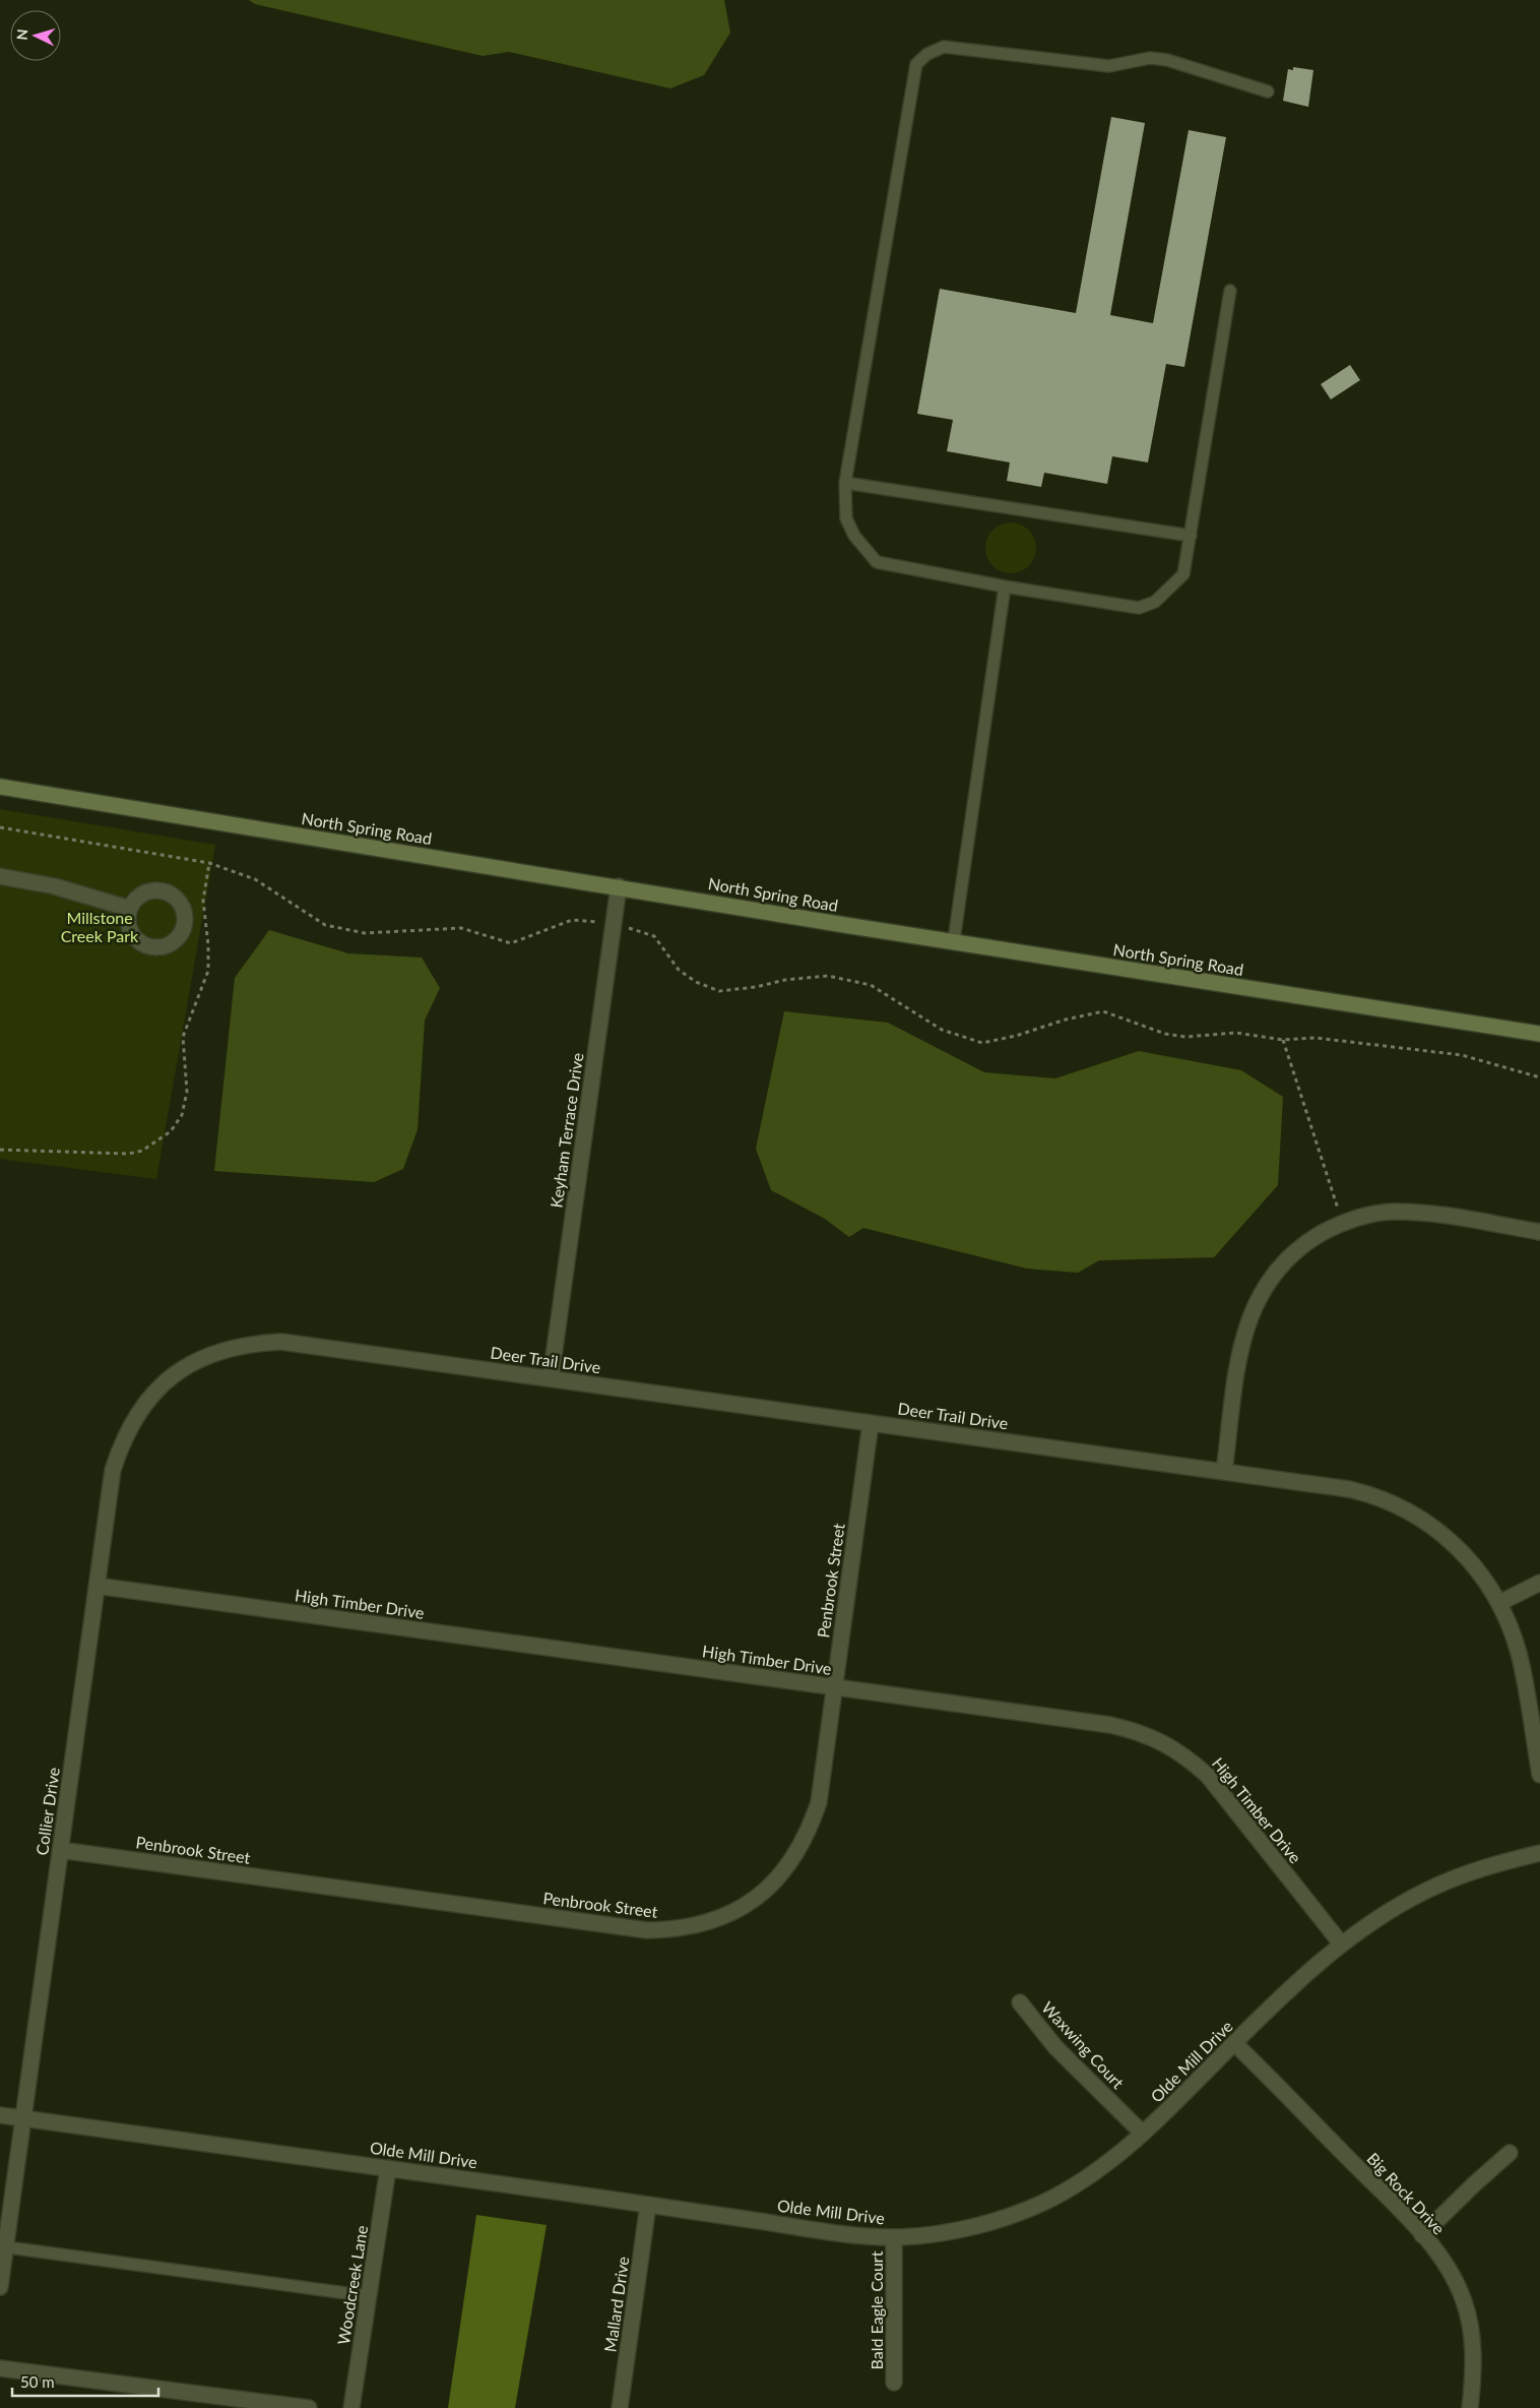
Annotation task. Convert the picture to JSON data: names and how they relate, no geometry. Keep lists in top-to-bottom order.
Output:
{
  "streets": {
    "main road": ["North Spring Road"],
    "street": [
      "Keyham Terrace Drive",
      "Deer Trail Drive",
      "Penbrook Street",
      "High Timber Drive",
      "Collier Drive",
      "Waxwing Court",
      "Olde Mill Drive",
      "Big Rock Drive",
      "Woodcreek Lane",
      "Mallard Drive",
      "Bald Eagle Court"
    ]
  },
  "crossings": [
    ["North Spring Road", "Keyham Terrace Drive"],
    ["Keyham Terrace Drive", "Deer Trail Drive"],
    ["Deer Trail Drive", "Penbrook Street"],
    ["Deer Trail Drive", "Collier Drive"],
    ["Penbrook Street", "High Timber Drive"],
    ["Penbrook Street", "Collier Drive"],
    ["High Timber Drive", "Collier Drive"],
    ["High Timber Drive", "Olde Mill Drive"],
    ["Collier Drive", "Olde Mill Drive"],
    ["Waxwing Court", "Olde Mill Drive"],
    ["Olde Mill Drive", "Big Rock Drive"],
    ["Olde Mill Drive", "Woodcreek Lane"],
    ["Olde Mill Drive", "Mallard Drive"],
    ["Olde Mill Drive", "Bald Eagle Court"]
  ],
  "parks": ["Millstone Creek Park"],
  "scale_bar": "50 m",
  "north": "left"
}
